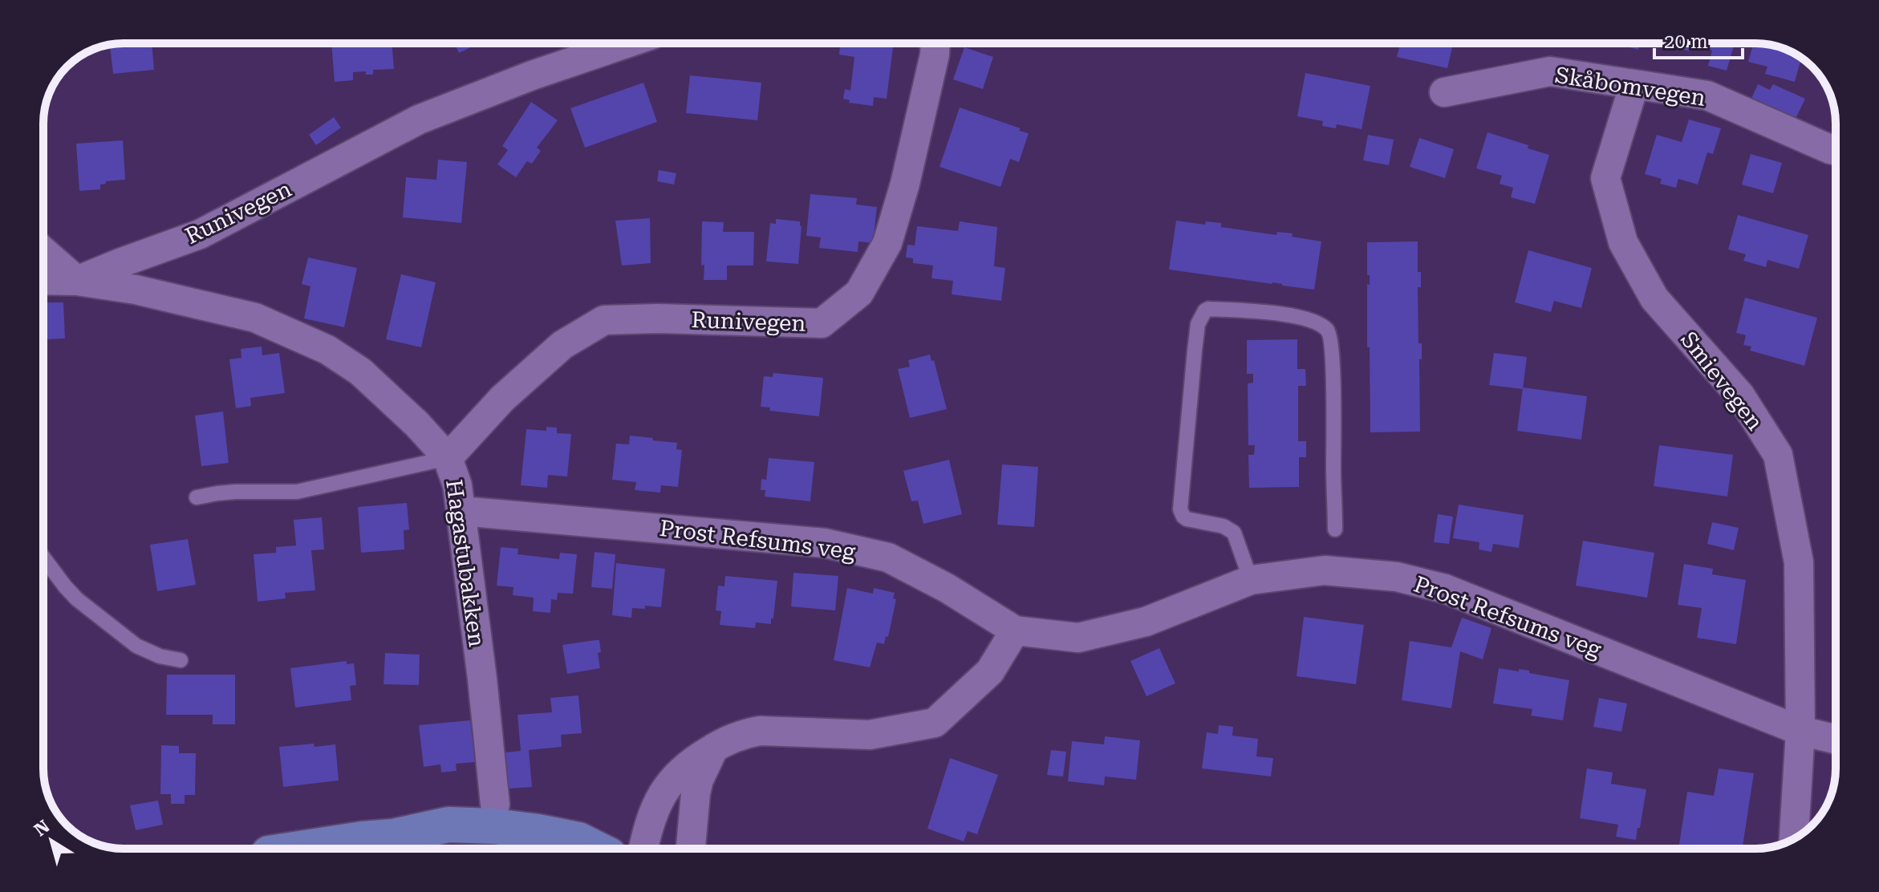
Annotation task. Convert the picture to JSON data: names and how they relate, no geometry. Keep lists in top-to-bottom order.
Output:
{
  "streets": {
    "street": [
      "Skåbomvegen",
      "Runivegen",
      "Smievegen",
      "Prost Refsums veg",
      "Hagastubakken"
    ]
  },
  "crossings": [
    ["Skåbomvegen", "Smievegen"],
    ["Runivegen", "Hagastubakken"],
    ["Smievegen", "Prost Refsums veg"],
    ["Prost Refsums veg", "Hagastubakken"]
  ],
  "scale_bar": "20 m",
  "north": "top left"
}
